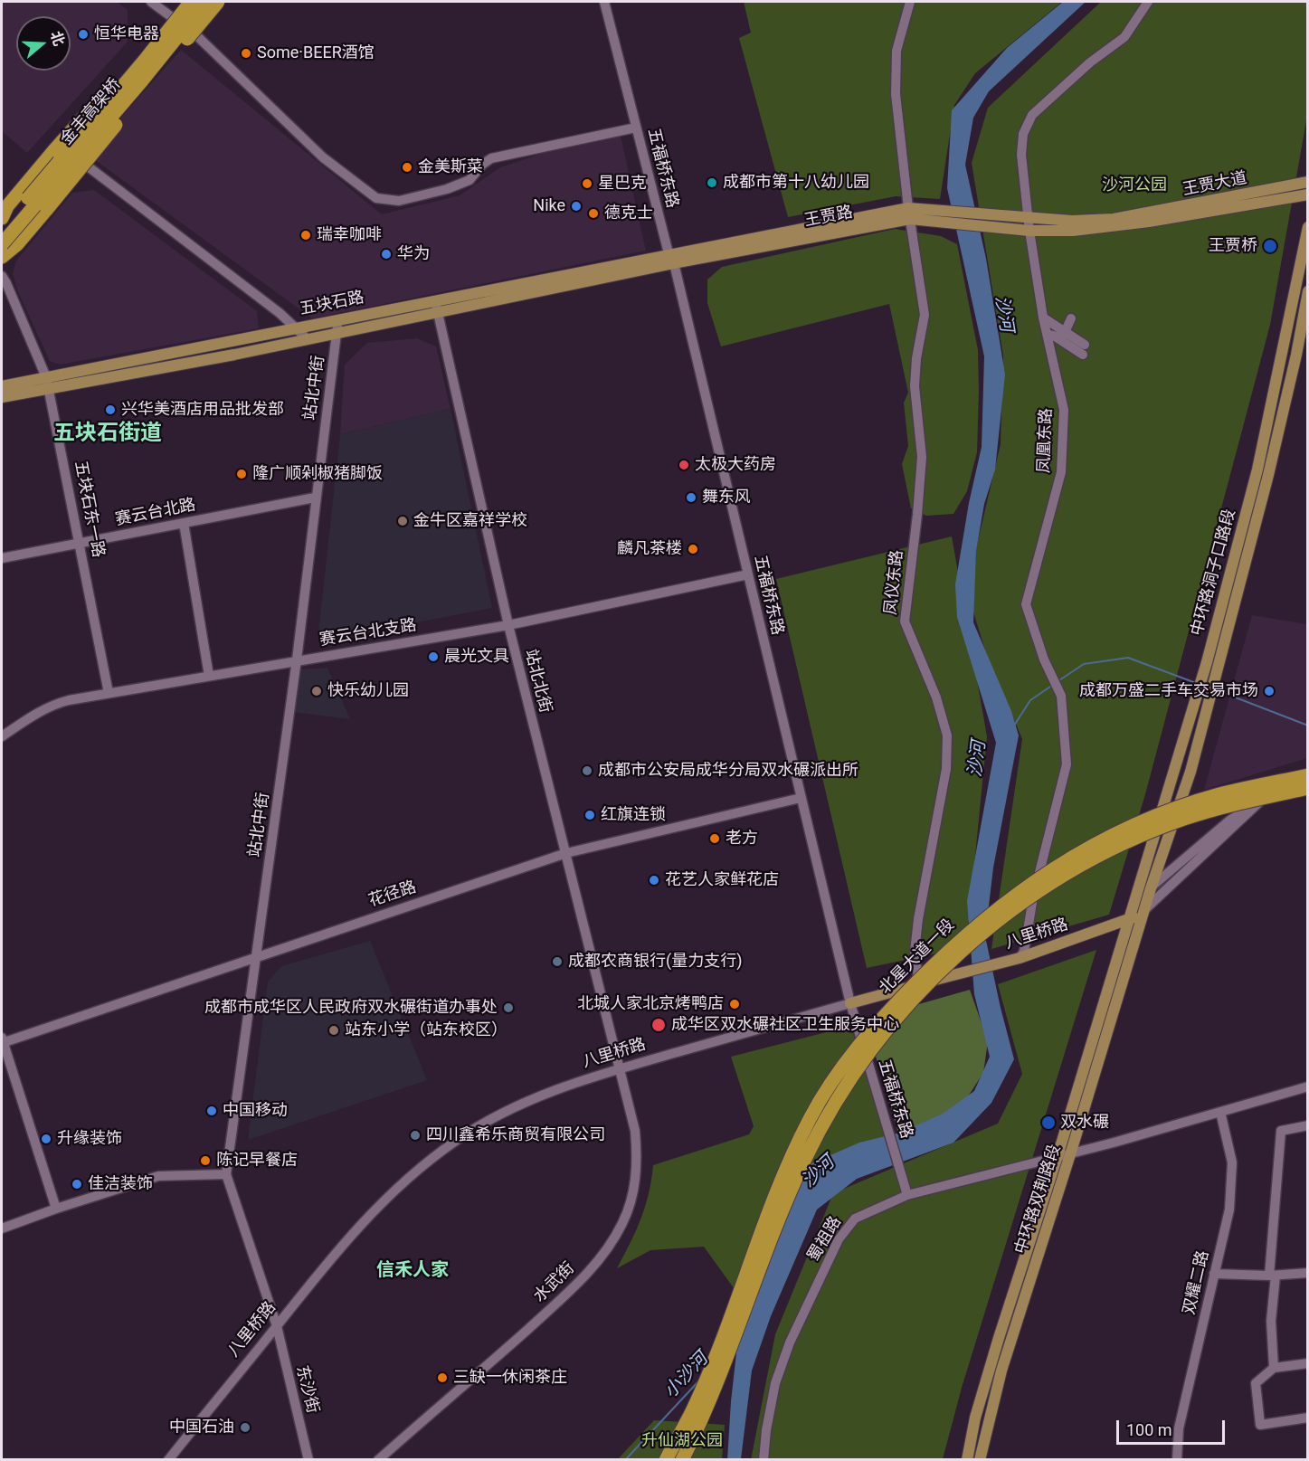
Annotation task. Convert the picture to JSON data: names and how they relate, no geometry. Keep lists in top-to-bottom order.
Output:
{
  "streets": {
    "highway": ["金丰高架桥", "北星大道一段"],
    "main road": [
      "王贾大道",
      "王贾路",
      "五块石路",
      "中环路洞子口路段",
      "八里桥路",
      "中环路双荆路段"
    ],
    "street": [
      "五福桥东路",
      "站北中街",
      "凤凰东路",
      "五块石东一路",
      "赛云台北路",
      "凤仪东路",
      "赛云台北支路",
      "站北北街",
      "花径路",
      "蜀祖路",
      "水武街",
      "双耀二路",
      "东沙街"
    ]
  },
  "crossings": [
    ["五福桥东路", "王贾路"],
    ["五福桥东路", "五块石路"],
    ["五福桥东路", "赛云台北支路"],
    ["五福桥东路", "花径路"],
    ["五福桥东路", "八里桥路"],
    ["五福桥东路", "蜀祖路"],
    ["王贾大道", "王贾路"],
    ["王贾大道", "凤凰东路"],
    ["王贾路", "五块石路"],
    ["王贾路", "凤仪东路"],
    ["五块石路", "站北中街"],
    ["五块石路", "五块石东一路"],
    ["五块石路", "站北北街"],
    ["站北中街", "赛云台北路"],
    ["站北中街", "赛云台北支路"],
    ["站北中街", "花径路"],
    ["站北中街", "八里桥路"],
    ["站北中街", "东沙街"],
    ["凤凰东路", "八里桥路"],
    ["五块石东一路", "赛云台北路"],
    ["五块石东一路", "赛云台北支路"],
    ["中环路洞子口路段", "八里桥路"],
    ["中环路洞子口路段", "中环路双荆路段"],
    ["凤仪东路", "八里桥路"],
    ["赛云台北支路", "站北北街"],
    ["站北北街", "花径路"],
    ["站北北街", "八里桥路"],
    ["站北北街", "水武街"],
    ["八里桥路", "北星大道一段"],
    ["八里桥路", "中环路双荆路段"],
    ["八里桥路", "水武街"],
    ["八里桥路", "东沙街"],
    ["中环路双荆路段", "蜀祖路"],
    ["蜀祖路", "双耀二路"]
  ],
  "districts": ["五块石街道", "信禾人家"],
  "water": ["沙河", "小沙河"],
  "parks": ["沙河公园", "升仙湖公园"],
  "places": [
    "恒华电器",
    "Some·BEER酒馆",
    "金美斯菜",
    "成都市第十八幼儿园",
    "星巴克",
    "Nike",
    "德克士",
    "瑞幸咖啡",
    "王贾桥",
    "华为",
    "兴华美酒店用品批发部",
    "太极大药房",
    "隆广顺剁椒猪脚饭",
    "舞东风",
    "金牛区嘉祥学校",
    "麟凡茶楼",
    "晨光文具",
    "快乐幼儿园",
    "成都万盛二手车交易市场",
    "成都市公安局成华分局双水碾派出所",
    "红旗连锁",
    "老方",
    "花艺人家鲜花店",
    "成都农商银行(量力支行)",
    "北城人家北京烤鸭店",
    "成都市成华区人民政府双水碾街道办事处",
    "成华区双水碾社区卫生服务中心",
    "站东小学（站东校区）",
    "中国移动",
    "双水碾",
    "四川鑫希乐商贸有限公司",
    "升缘装饰",
    "陈记早餐店",
    "佳洁装饰",
    "三缺一休闲茶庄",
    "中国石油"
  ],
  "scale_bar": "100 m",
  "north": "right"
}
